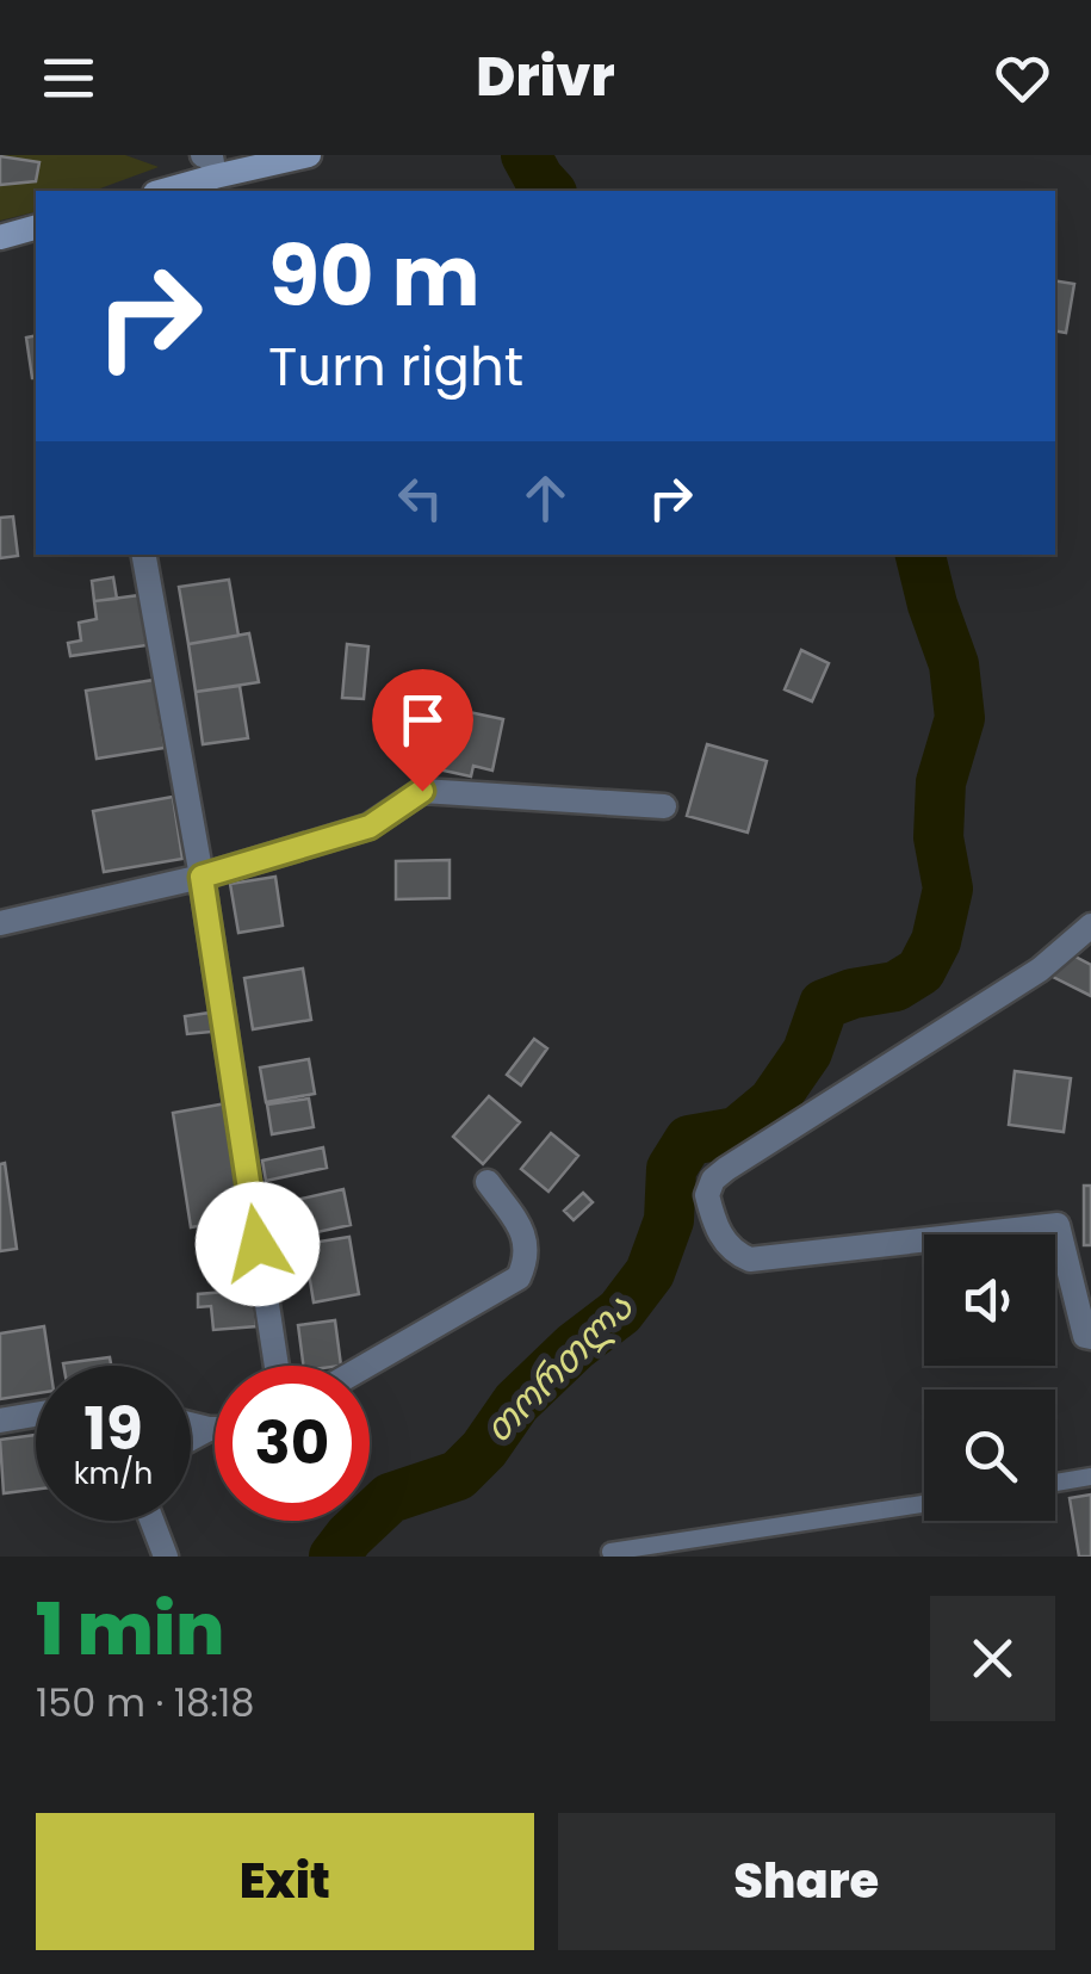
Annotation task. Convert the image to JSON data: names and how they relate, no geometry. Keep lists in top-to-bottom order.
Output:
{
  "water": ["თორთლა"],
  "page": {
    "header": "Drivr",
    "turn": ["90 m", "Turn right"],
    "speed": "19 km/h",
    "limit": "30",
    "heading": ["1 min", "150 m · 18:18"],
    "buttons": ["Exit", "Share"]
  }
}
